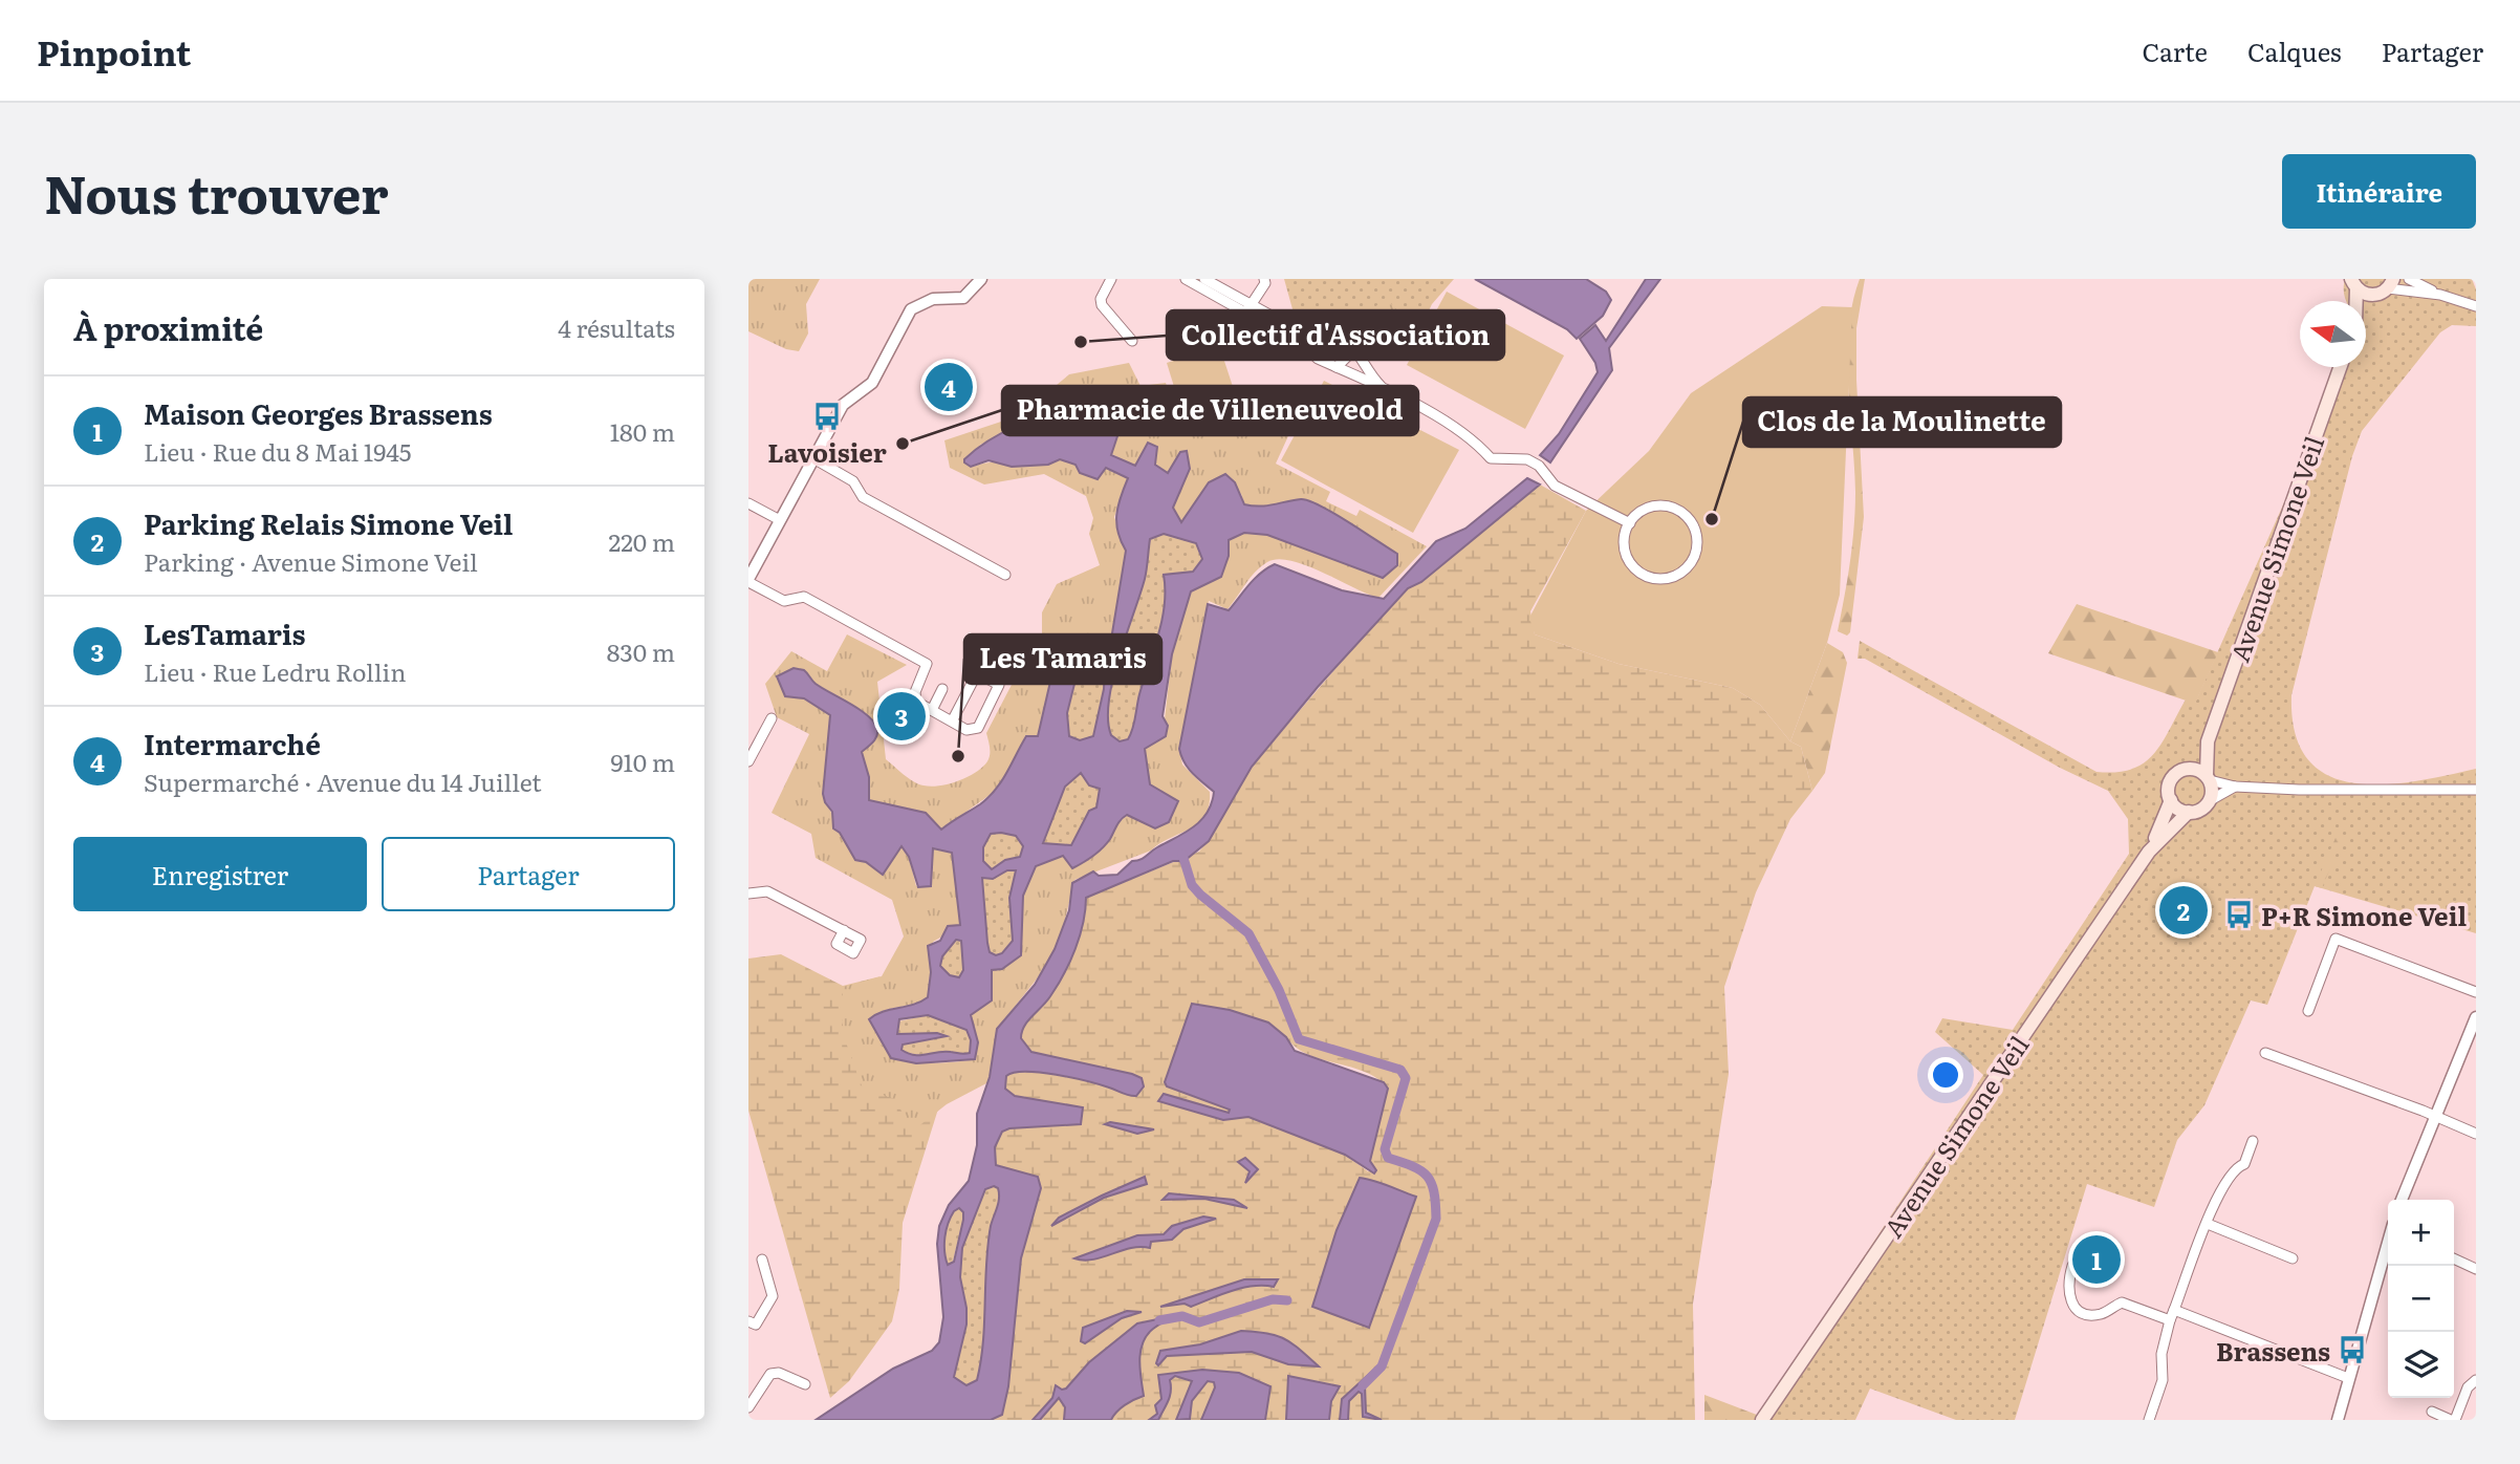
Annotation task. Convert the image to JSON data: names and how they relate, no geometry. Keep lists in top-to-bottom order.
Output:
{
  "streets": {
    "main road": ["Avenue Simone Veil"]
  },
  "places": {
    "other": [
      "Collectif d'Association",
      "Pharmacie de Villeneuveold",
      "Clos de la Moulinette",
      "Les Tamaris"
    ],
    "bus stop": ["Lavoisier", "P+R Simone Veil", "Brassens"]
  },
  "north": "left",
  "page": {
    "header": "Pinpoint",
    "nav": ["Carte", "Calques", "Partager"],
    "title": "Nous trouver",
    "buttons": [
      "Itinéraire",
      ["Enregistrer", "Partager"]
    ],
    "heading": ["À proximité", "4 résultats"],
    "pins": [
      "4",
      "3",
      "2",
      "1"
    ],
    "list": [
      {
        "mark": "1",
        "name": "Maison Georges Brassens",
        "note": "Lieu · Rue du 8 Mai 1945",
        "value": "180 m"
      },
      {
        "mark": "2",
        "name": "Parking Relais Simone Veil",
        "note": "Parking · Avenue Simone Veil",
        "value": "220 m"
      },
      {
        "mark": "3",
        "name": "LesTamaris",
        "note": "Lieu · Rue Ledru Rollin",
        "value": "830 m"
      },
      {
        "mark": "4",
        "name": "Intermarché",
        "note": "Supermarché · Avenue du 14 Juillet",
        "value": "910 m"
      }
    ],
    "map_buttons": ["+", "−"]
  }
}
